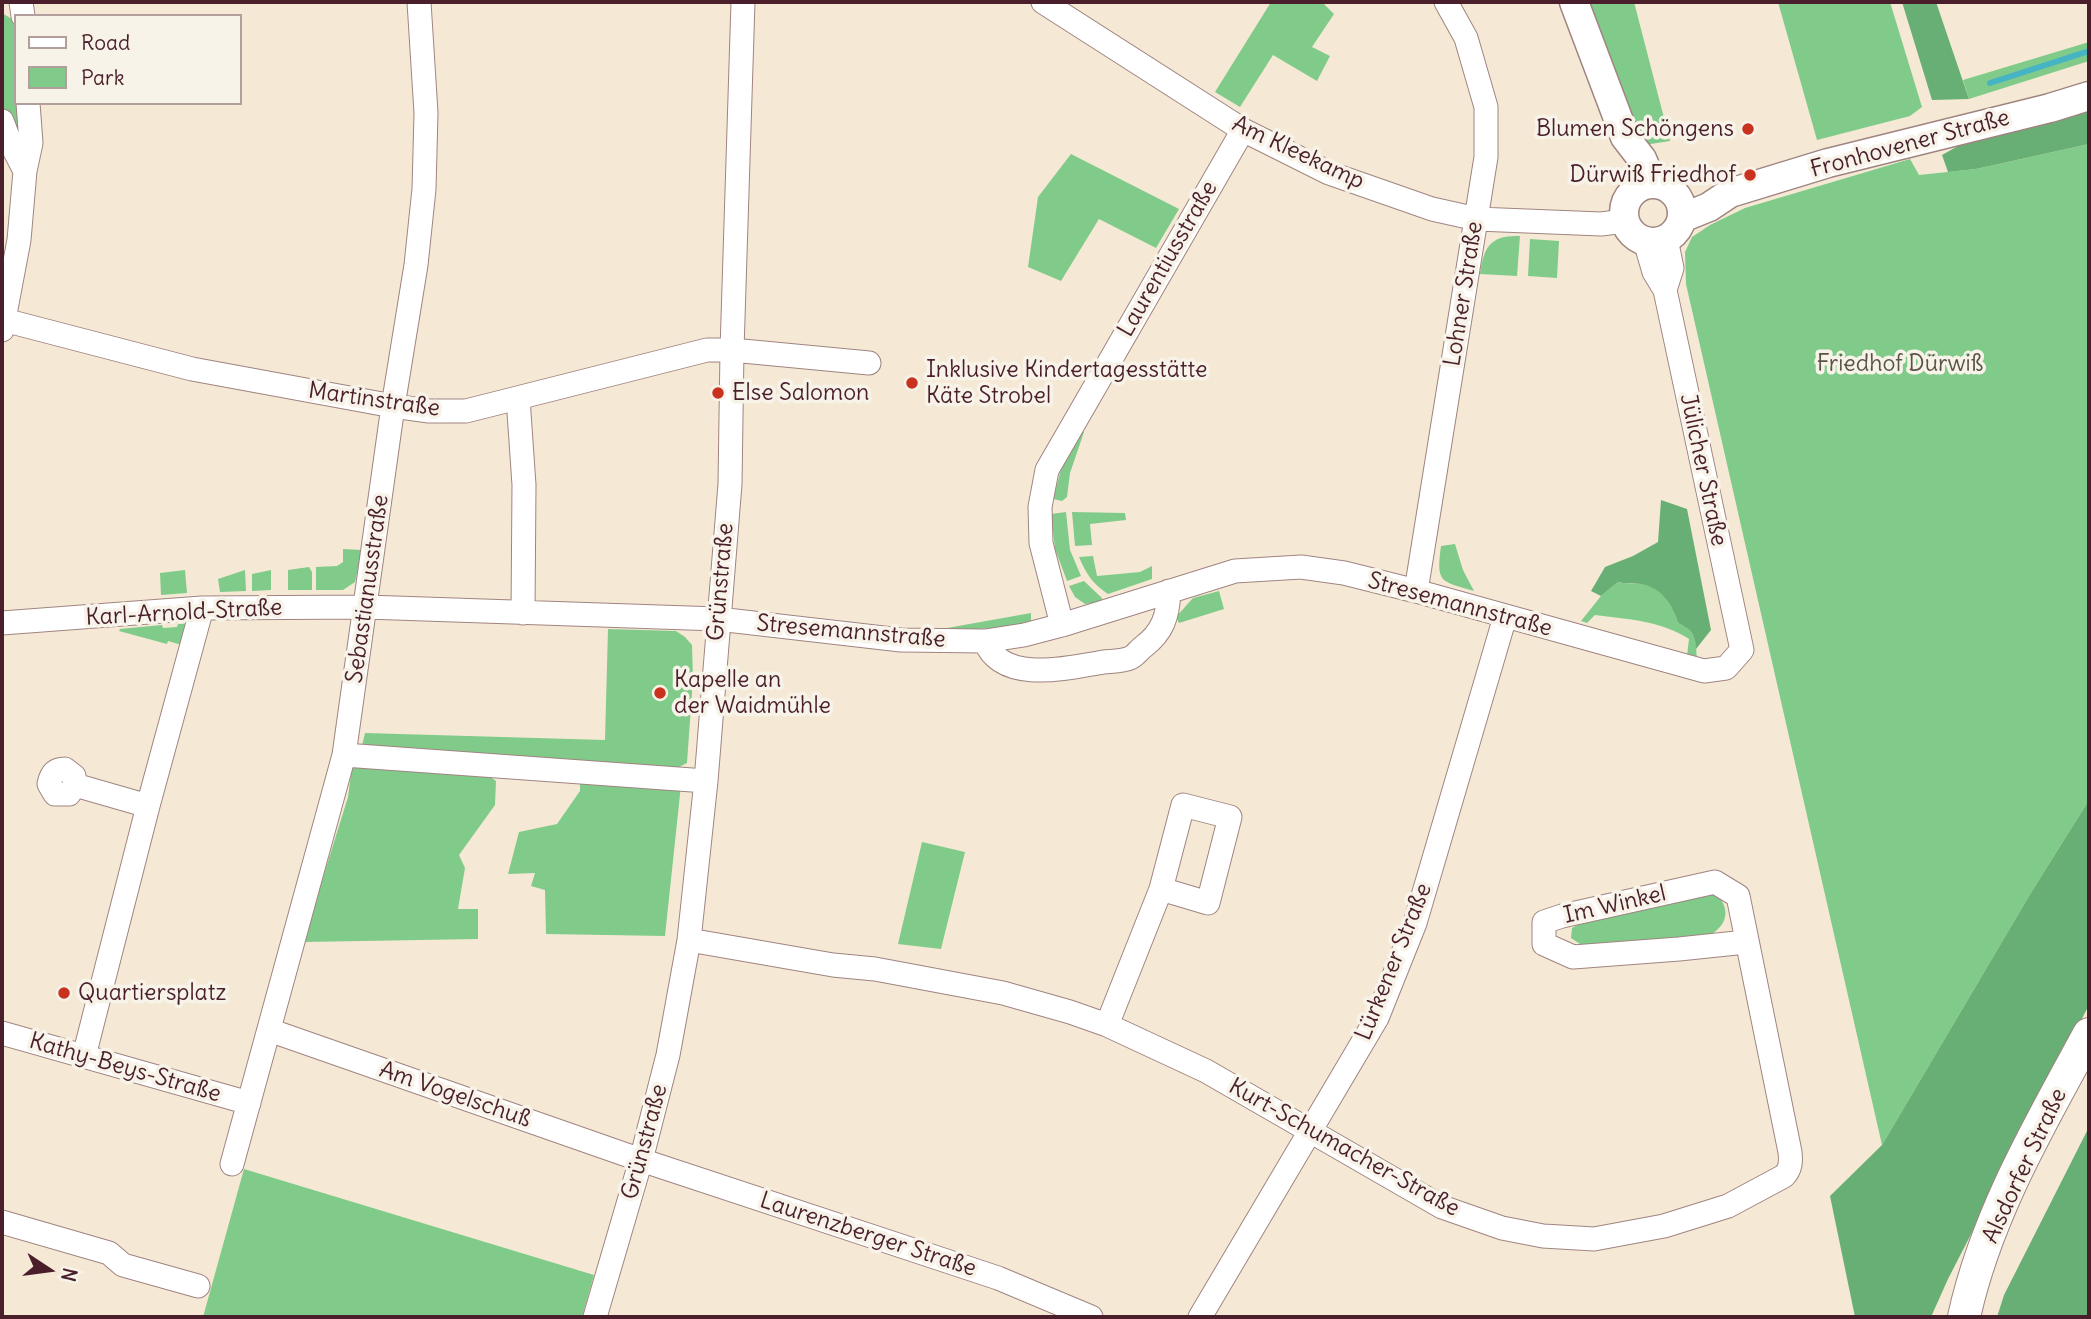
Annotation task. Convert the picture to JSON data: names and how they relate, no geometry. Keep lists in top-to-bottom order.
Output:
{
  "streets": {
    "main road": ["Alsdorfer Straße"],
    "street": [
      "Fronhovener Straße",
      "Am Kleekamp",
      "Laurentiusstraße",
      "Lohner Straße",
      "Martinstraße",
      "Jülicher Straße",
      "Grünstraße",
      "Sebastianusstraße",
      "Stresemannstraße",
      "Karl-Arnold-Straße",
      "Im Winkel",
      "Lürkener Straße",
      "Kathy-Beys-Straße",
      "Am Vogelschuß",
      "Kurt-Schumacher-Straße",
      "Laurenzberger Straße"
    ]
  },
  "crossings": [
    ["Fronhovener Straße", "Jülicher Straße"],
    ["Am Kleekamp", "Laurentiusstraße"],
    ["Am Kleekamp", "Lohner Straße"],
    ["Laurentiusstraße", "Stresemannstraße"],
    ["Lohner Straße", "Stresemannstraße"],
    ["Martinstraße", "Grünstraße"],
    ["Martinstraße", "Sebastianusstraße"],
    ["Jülicher Straße", "Stresemannstraße"],
    ["Grünstraße", "Stresemannstraße"],
    ["Grünstraße", "Am Vogelschuß"],
    ["Grünstraße", "Kurt-Schumacher-Straße"],
    ["Grünstraße", "Laurenzberger Straße"],
    ["Sebastianusstraße", "Karl-Arnold-Straße"],
    ["Sebastianusstraße", "Kathy-Beys-Straße"],
    ["Sebastianusstraße", "Am Vogelschuß"],
    ["Stresemannstraße", "Karl-Arnold-Straße"],
    ["Stresemannstraße", "Lürkener Straße"],
    ["Im Winkel", "Kurt-Schumacher-Straße"],
    ["Lürkener Straße", "Kurt-Schumacher-Straße"],
    ["Am Vogelschuß", "Laurenzberger Straße"]
  ],
  "parks": ["Friedhof Dürwiß"],
  "places": [
    "Blumen Schöngens",
    "Dürwiß Friedhof",
    "Inklusive Kindertagesstätte Käte Strobel",
    "Else Salomon",
    "Kapelle an der Waidmühle",
    "Quartiersplatz"
  ],
  "legend": ["Road", "Park"],
  "north": "right"
}
